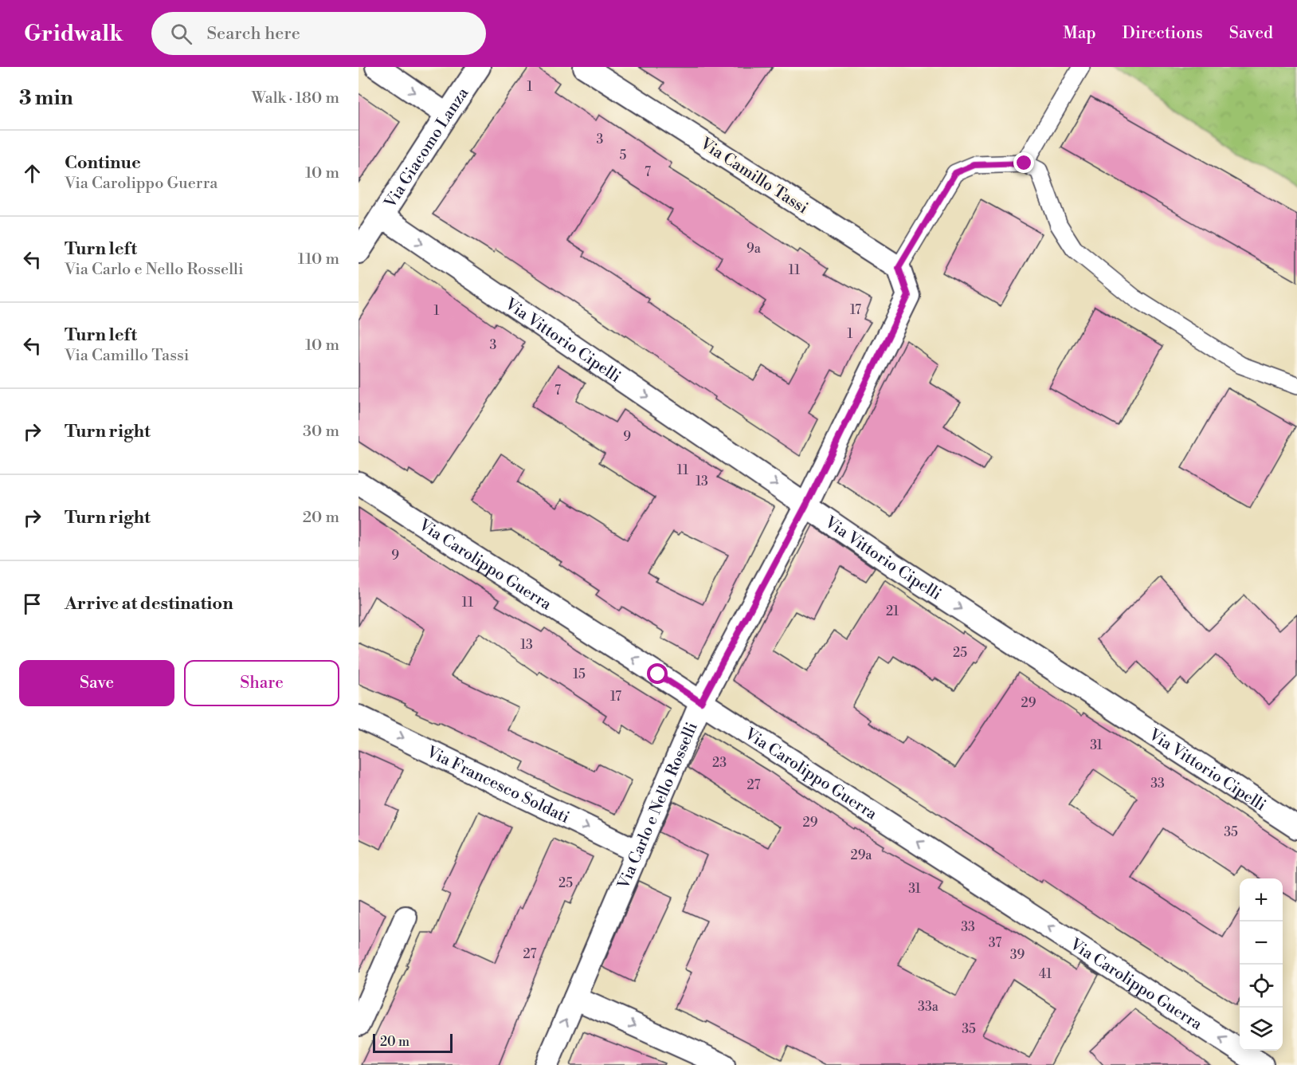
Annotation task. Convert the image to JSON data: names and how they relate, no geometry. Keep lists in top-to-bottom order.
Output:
{
  "streets": {
    "street": [
      "Via Giacomo Lanza",
      "Via Camillo Tassi",
      "Via Vittorio Cipelli",
      "Via Carolippo Guerra",
      "Via Francesco Soldati",
      "Via Carlo e Nello Rosselli"
    ]
  },
  "crossings": [
    ["Via Giacomo Lanza", "Via Vittorio Cipelli"],
    ["Via Camillo Tassi", "Via Carlo e Nello Rosselli"],
    ["Via Vittorio Cipelli", "Via Carlo e Nello Rosselli"],
    ["Via Carolippo Guerra", "Via Carlo e Nello Rosselli"],
    ["Via Francesco Soldati", "Via Carlo e Nello Rosselli"]
  ],
  "one_way": ["Via Vittorio Cipelli", "Via Carolippo Guerra", "Via Francesco Soldati"],
  "house_numbers": [
    "1",
    "3",
    "5",
    "7",
    "9a",
    "11",
    "17",
    "1",
    "1",
    "3",
    "7",
    "9",
    "11",
    "13",
    "9",
    "11",
    "21",
    "13",
    "25",
    "15",
    "17",
    "29",
    "31",
    "23",
    "33",
    "27",
    "29",
    "35",
    "29a",
    "25",
    "31",
    "33",
    "37",
    "27",
    "39",
    "41",
    "33a",
    "35"
  ],
  "scale_bar": "20 m",
  "page": {
    "header": "Gridwalk",
    "search": "Search here",
    "nav": ["Map", "Directions", "Saved"],
    "heading": ["3 min", "Walk · 180 m"],
    "list": [
      ["Continue", "Via Carolippo Guerra", "10 m"],
      ["Turn left", "Via Carlo e Nello Rosselli", "110 m"],
      ["Turn left", "Via Camillo Tassi", "10 m"],
      ["Turn right", "30 m"],
      ["Turn right", "20 m"],
      "Arrive at destination"
    ],
    "buttons": ["Save", "Share"],
    "map_buttons": ["+", "−"],
    "scale": "20 m"
  }
}
